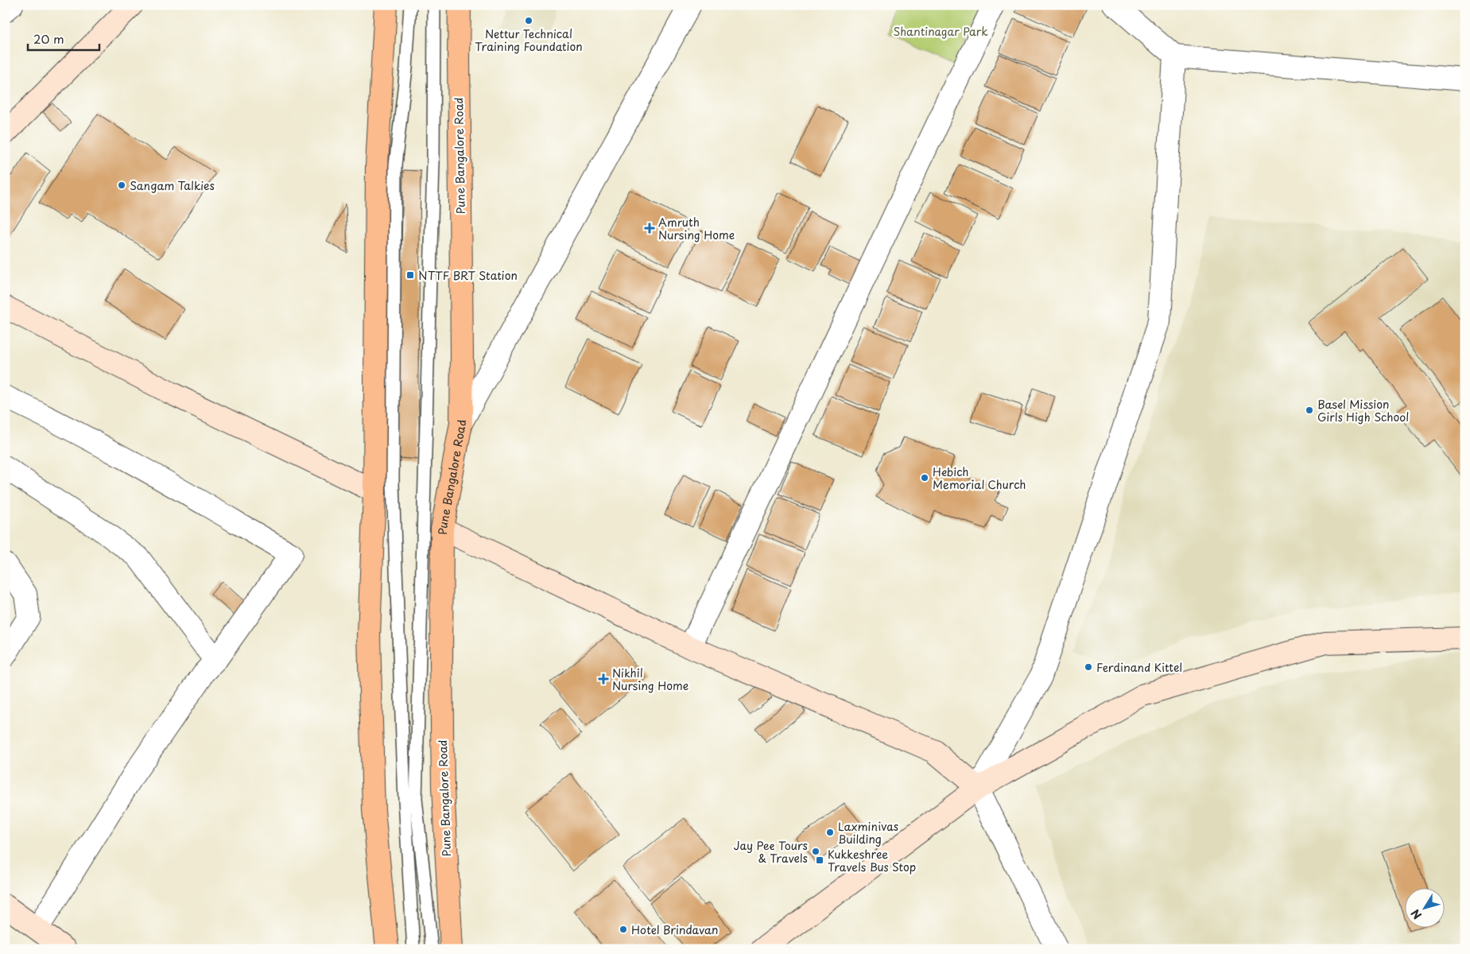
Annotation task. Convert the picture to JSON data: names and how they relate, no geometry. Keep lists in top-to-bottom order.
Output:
{
  "streets": {
    "main road": ["Pune Bangalore Road"]
  },
  "parks": ["Shantinagar Park"],
  "places": {
    "other": [
      "Nettur Technical Training Foundation",
      "Sangam Talkies",
      "Basel Mission Girls High School",
      "Hebich Memorial Church",
      "Ferdinand Kittel",
      "Laxminivas Building",
      "Jay Pee Tours & Travels",
      "Hotel Brindavan"
    ],
    "health": ["Amruth Nursing Home", "Nikhil Nursing Home"],
    "transit": ["NTTF BRT Station", "Kukkeshree Travels Bus Stop"]
  },
  "scale_bar": "20 m",
  "north": "bottom left"
}
